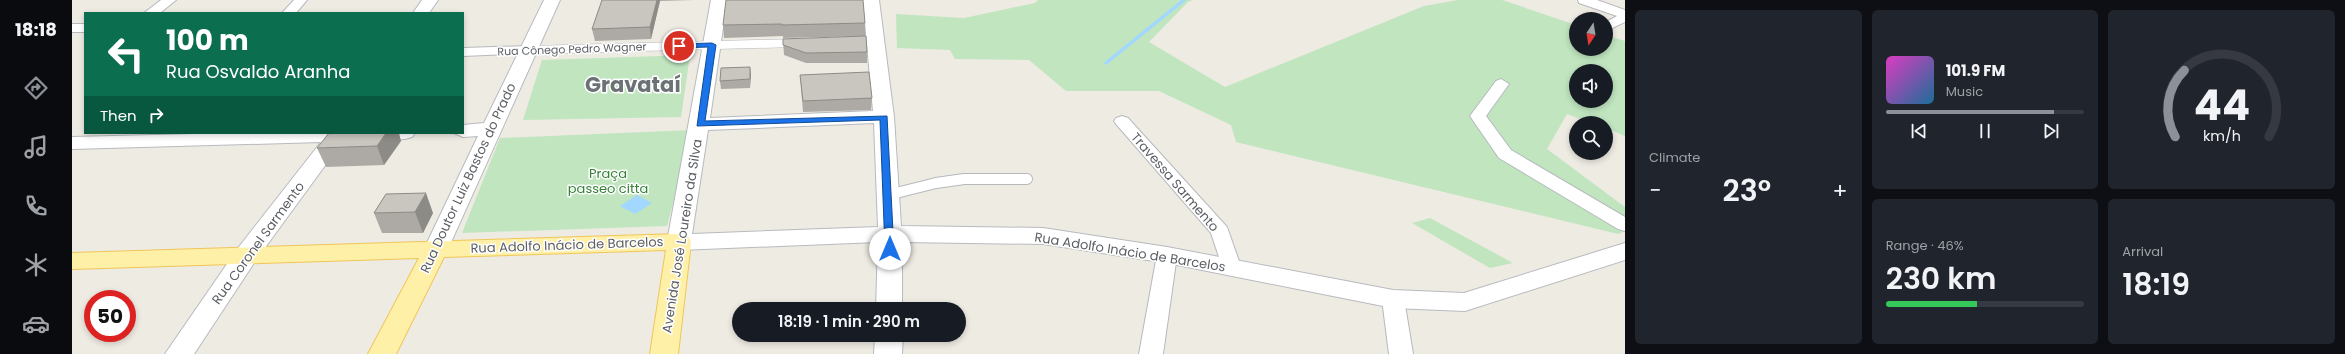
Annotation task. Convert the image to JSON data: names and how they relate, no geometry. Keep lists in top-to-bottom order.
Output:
{
  "streets": {
    "main road": ["Rua Doutor Luiz Bastos do Prado", "Avenida José Loureiro da Silva", "Rua Adolfo Inácio de Barcelos"],
    "street": ["Rua Cônego Pedro Wagner", "Travessa Sarmento", "Rua Coronel Sarmento"]
  },
  "crossings": [
    ["Rua Cônego Pedro Wagner", "Rua Doutor Luiz Bastos do Prado"],
    ["Rua Cônego Pedro Wagner", "Avenida José Loureiro da Silva"],
    ["Rua Doutor Luiz Bastos do Prado", "Rua Adolfo Inácio de Barcelos"],
    ["Travessa Sarmento", "Rua Adolfo Inácio de Barcelos"],
    ["Avenida José Loureiro da Silva", "Rua Adolfo Inácio de Barcelos"],
    ["Rua Coronel Sarmento", "Rua Adolfo Inácio de Barcelos"]
  ],
  "districts": ["Gravataí"],
  "parks": ["Praça passeo citta"],
  "north": "bottom",
  "page": {
    "tabs": "18:18",
    "tile": [
      "Climate",
      ["Range · 46%", "230 km"],
      ["Arrival", "18:19"]
    ],
    "turn": ["100 m", "Rua Osvaldo Aranha"],
    "song": ["101.9 FM", "Music"],
    "then": "Then",
    "heat": ["−", "23°", "+"],
    "limit": "50",
    "trip": "18:19 · 1 min · 290 m",
    "gauge": ["44", "km/h"]
  }
}
